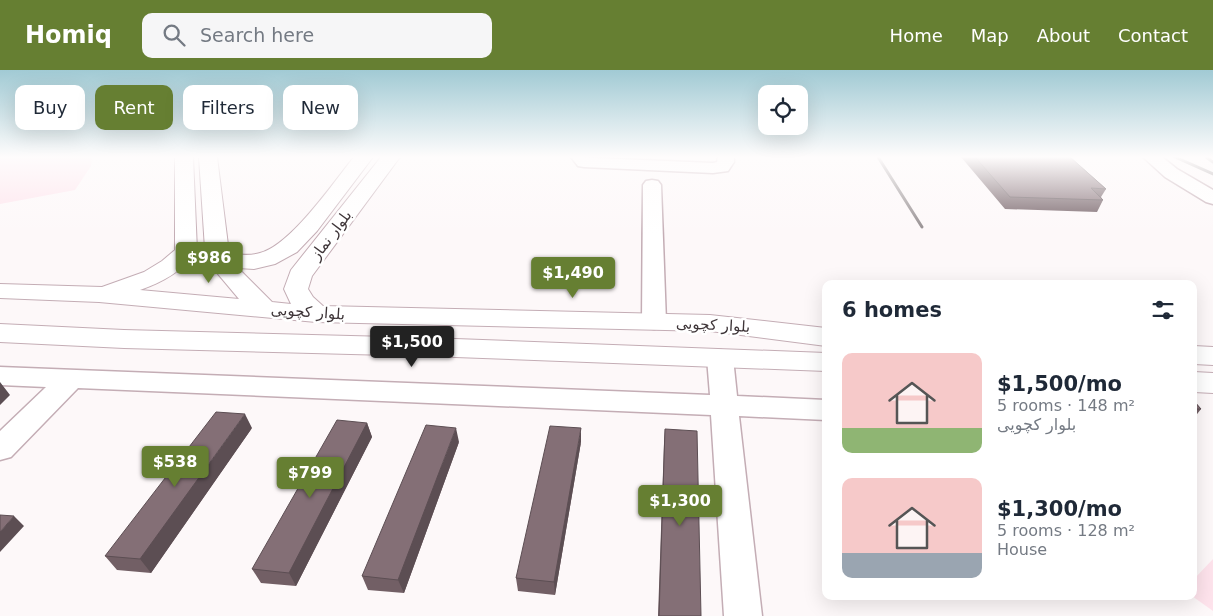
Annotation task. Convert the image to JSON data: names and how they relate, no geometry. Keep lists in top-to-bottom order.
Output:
{
  "streets": {
    "main road": ["بلوار نماز", "بلوار کچویی"]
  },
  "crossings": [
    ["بلوار نماز", "بلوار کچویی"]
  ],
  "page": {
    "header": "Homiq",
    "search": "Search here",
    "nav": [
      "Home",
      "Map",
      "About",
      "Contact"
    ],
    "chip": [
      "Buy",
      "Rent",
      "Filters",
      "New"
    ],
    "price": [
      "$986",
      "$1,490",
      "$1,500",
      "$538",
      "$799",
      "$1,300"
    ],
    "heading": "6 homes",
    "list": [
      {
        "name": "$1,500/mo",
        "note": "5 rooms · 148 m² · بلوار کچویی"
      },
      {
        "name": "$1,300/mo",
        "note": "5 rooms · 128 m² · House"
      }
    ]
  }
}
